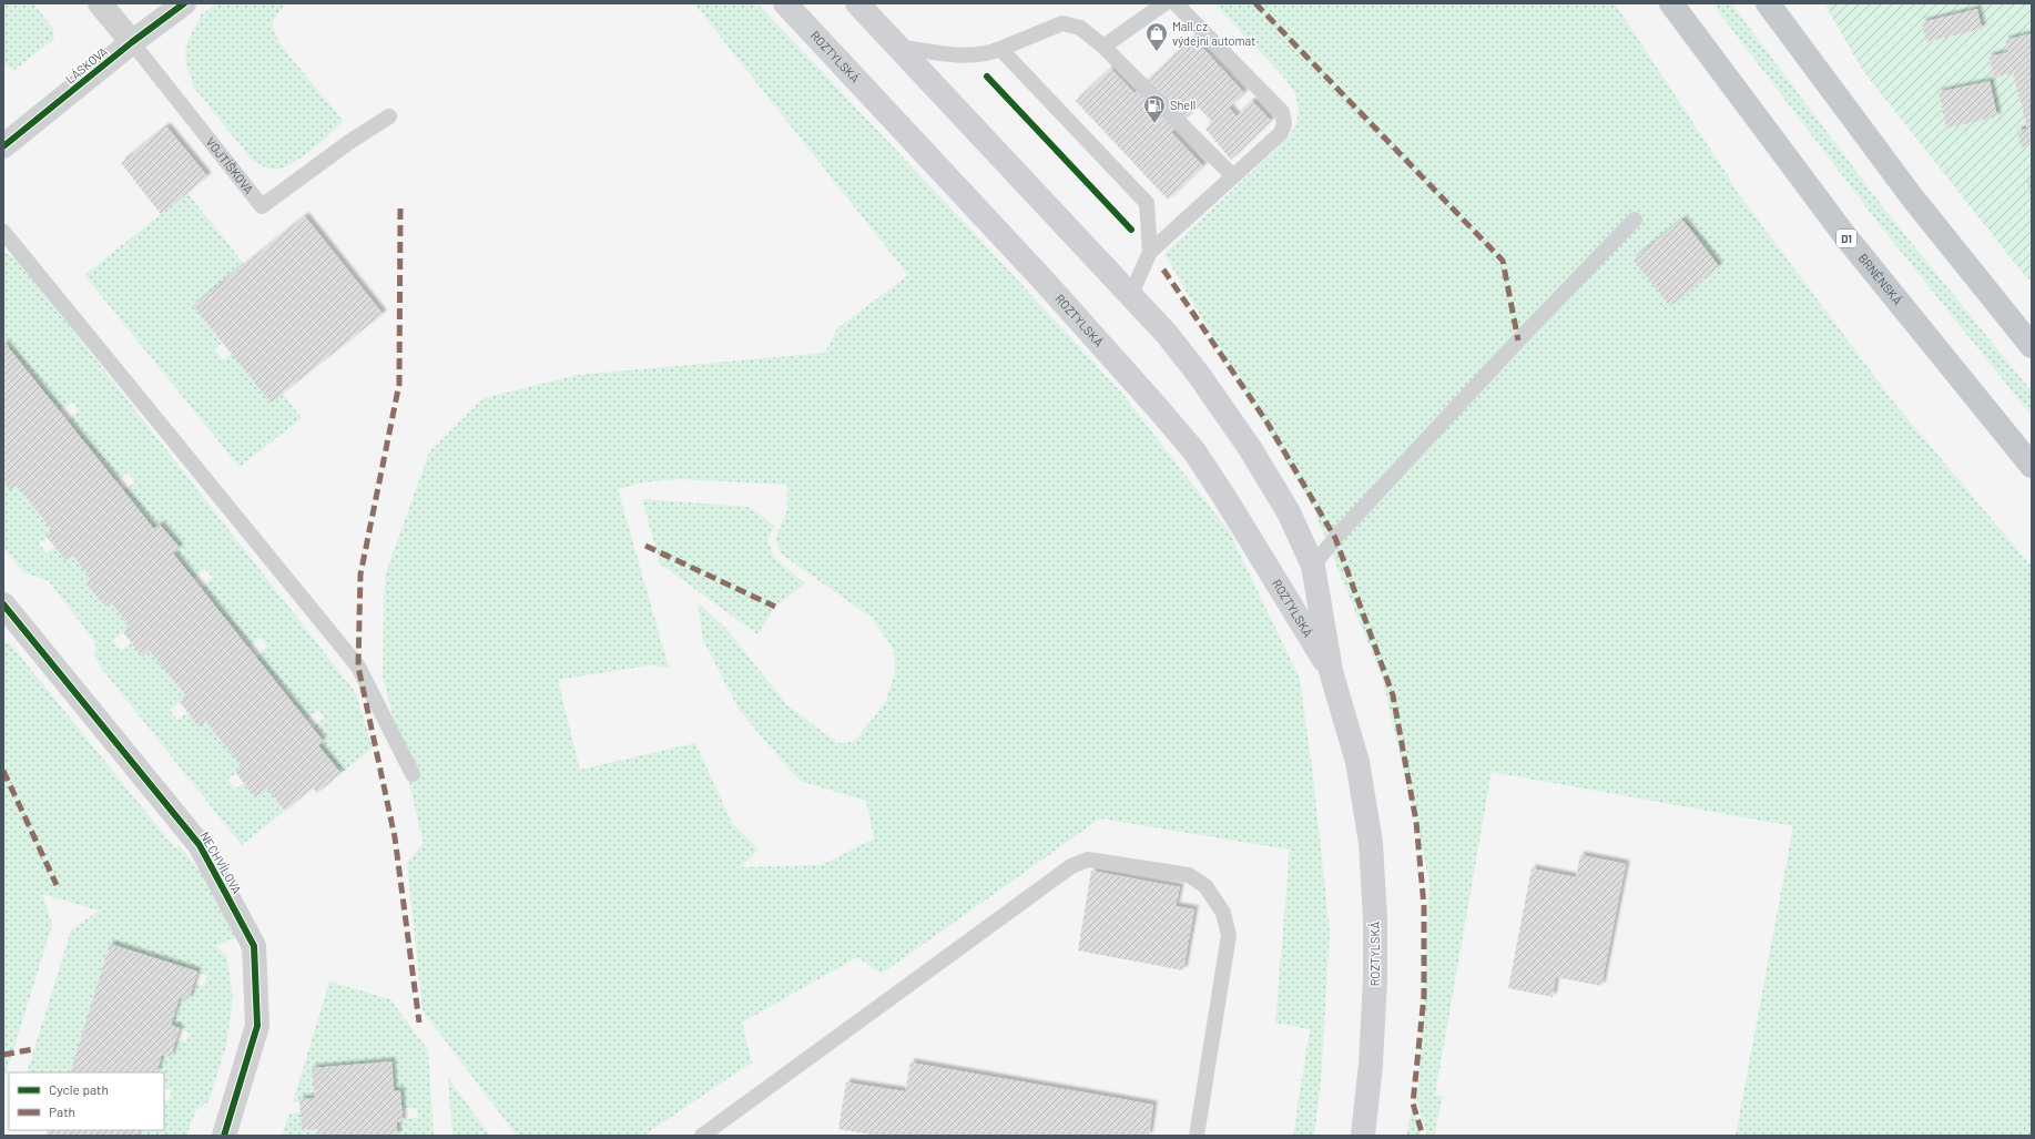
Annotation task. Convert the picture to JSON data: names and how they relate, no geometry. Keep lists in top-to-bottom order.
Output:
{
  "streets": {
    "highway": ["D1", "BRNĚNSKÁ"],
    "main road": ["ROZTYLSKÁ"],
    "street": ["LÁSKOVA", "VOJTÍŠKOVA", "NECHVÍLOVA"]
  },
  "crossings": [
    ["LÁSKOVA", "VOJTÍŠKOVA"]
  ],
  "places": {
    "shop": ["Mall.cz výdejní automat"],
    "fuel station": ["Shell"]
  },
  "legend": ["Cycle path", "Path"]
}
